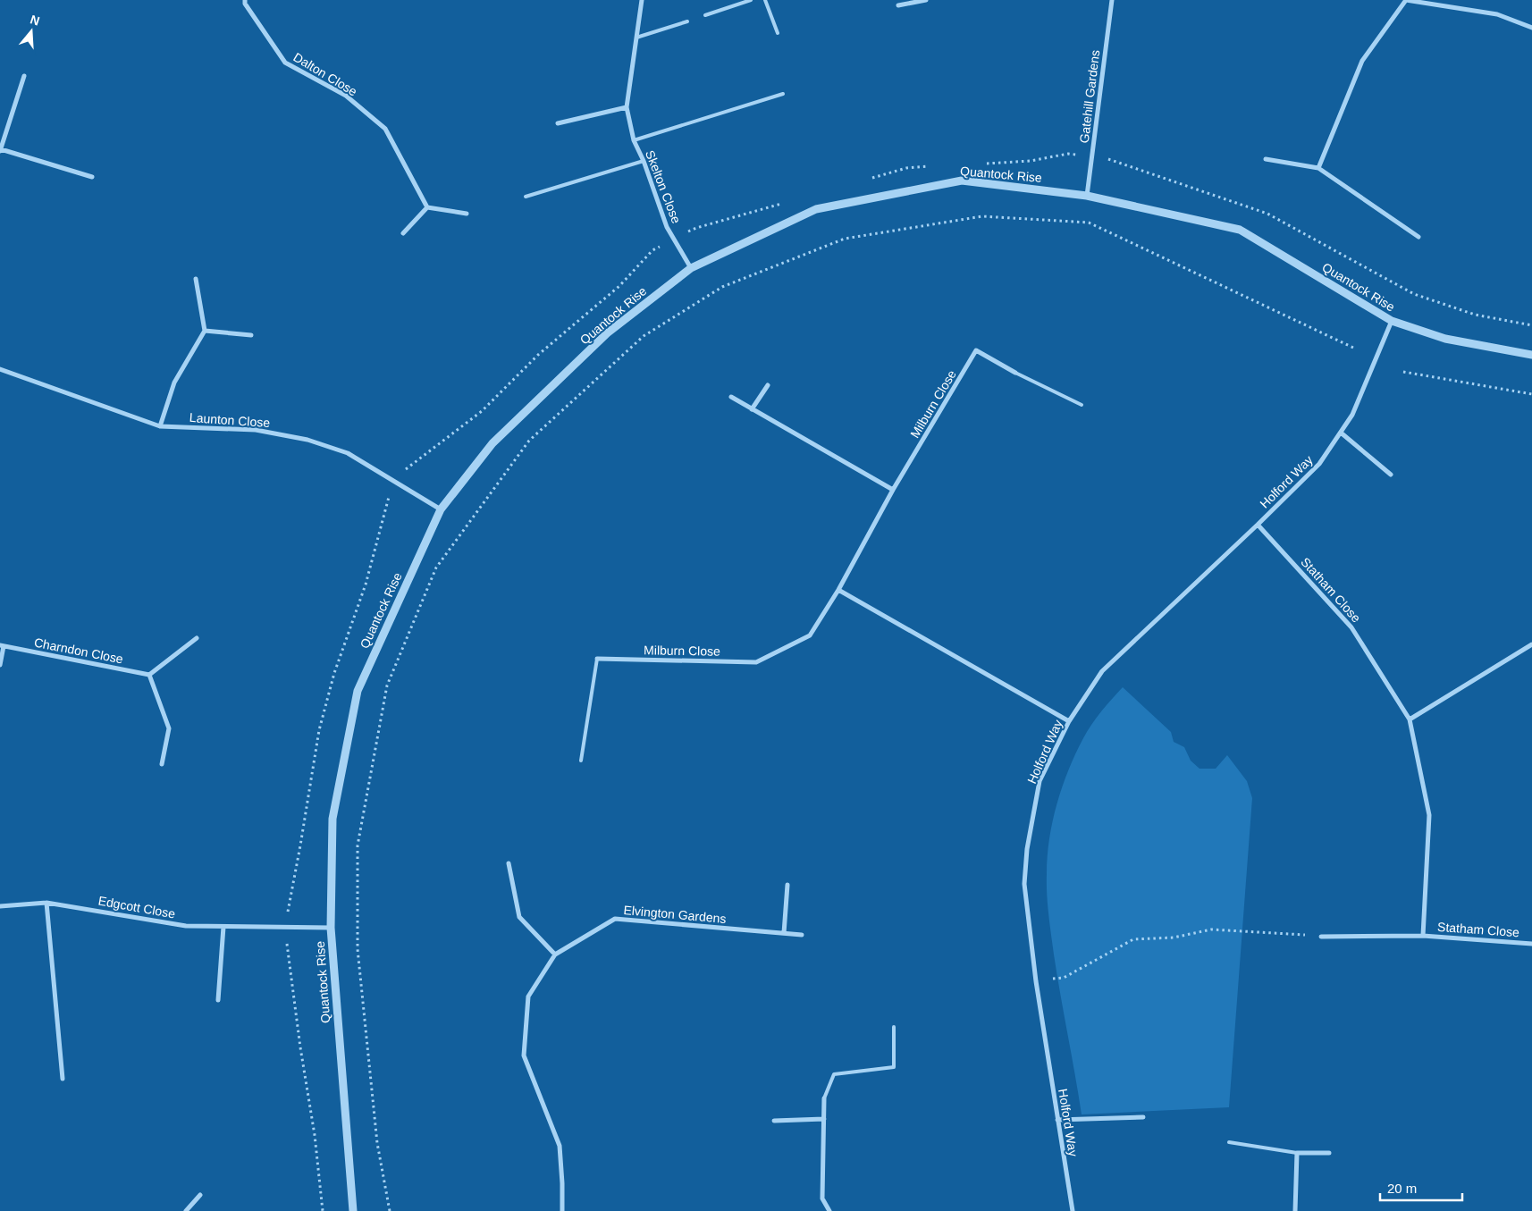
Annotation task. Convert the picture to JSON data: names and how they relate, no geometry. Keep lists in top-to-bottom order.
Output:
{
  "streets": {
    "street": [
      "Dalton Close",
      "Gatehill Gardens",
      "Quantock Rise",
      "Skelton Close",
      "Milburn Close",
      "Launton Close",
      "Holford Way",
      "Statham Close",
      "Charndon Close",
      "Edgcott Close",
      "Elvington Gardens"
    ]
  },
  "crossings": [
    ["Gatehill Gardens", "Quantock Rise"],
    ["Quantock Rise", "Skelton Close"],
    ["Quantock Rise", "Launton Close"],
    ["Quantock Rise", "Holford Way"],
    ["Quantock Rise", "Edgcott Close"],
    ["Holford Way", "Statham Close"]
  ],
  "scale_bar": "20 m",
  "north": "top"
}
